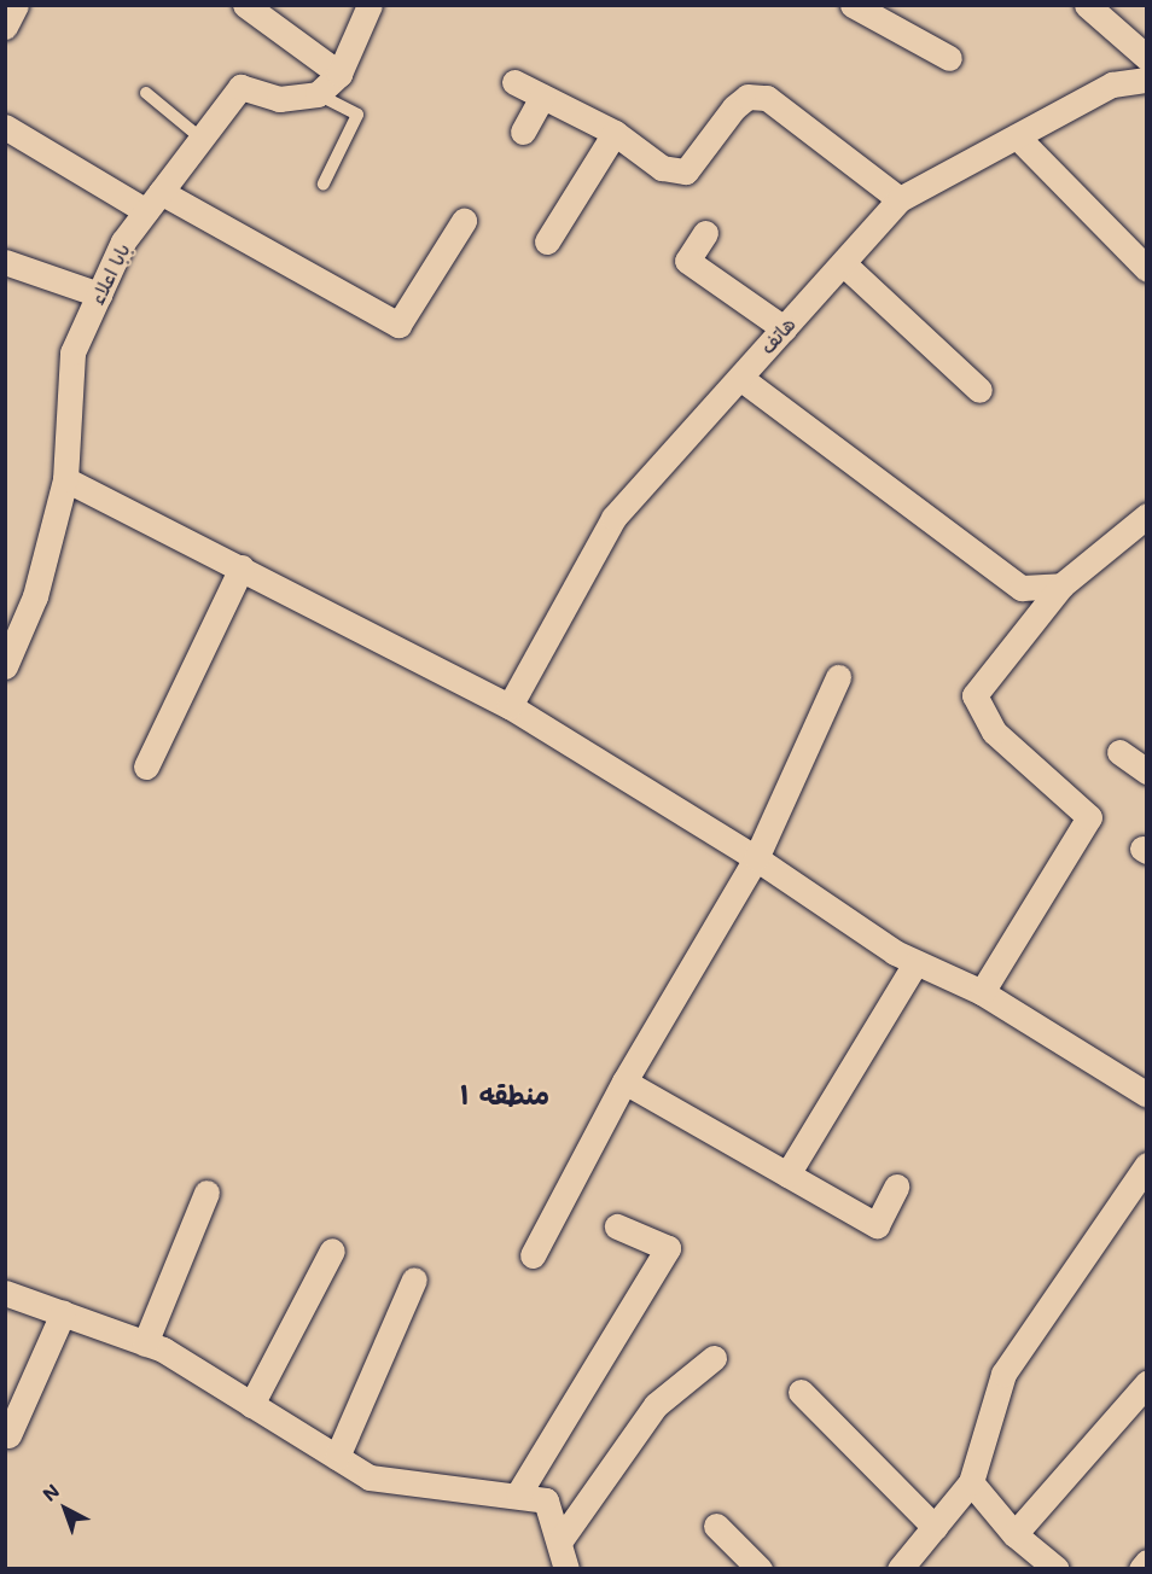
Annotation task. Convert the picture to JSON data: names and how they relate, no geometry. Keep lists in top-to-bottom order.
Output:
{
  "streets": {
    "street": ["بابا اعلاء", "هاتف"]
  },
  "districts": ["منطقه ۱"],
  "north": "top left"
}
